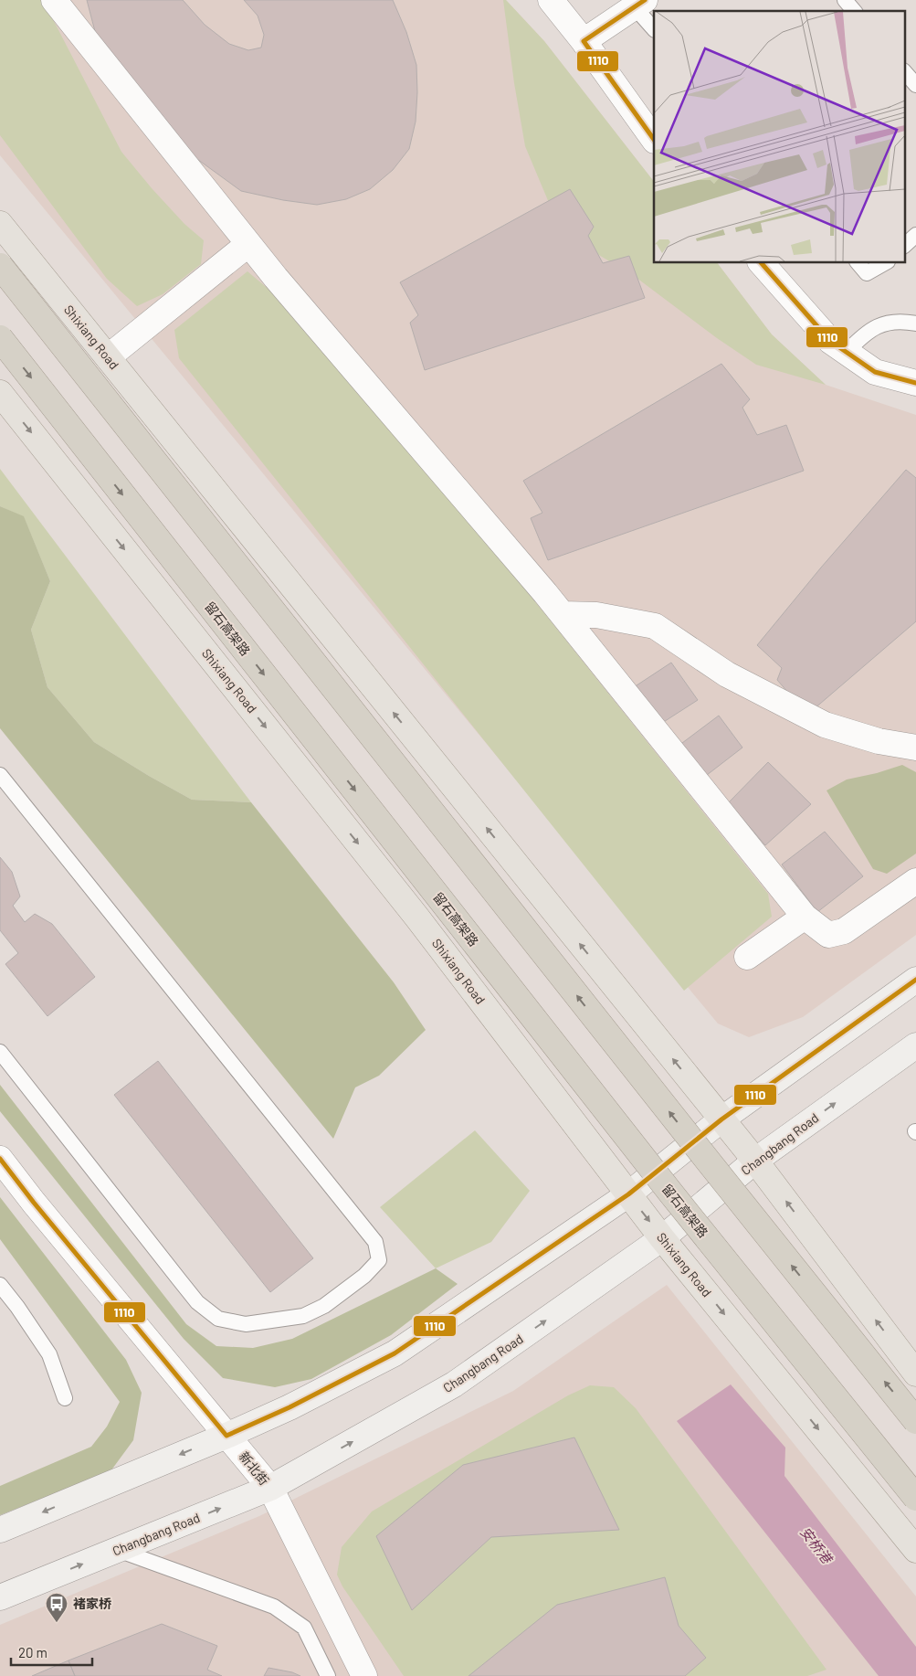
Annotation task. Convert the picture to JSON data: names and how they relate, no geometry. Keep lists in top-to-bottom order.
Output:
{
  "streets": {
    "highway": ["留石高架路"],
    "main road": ["Shixiang Road", "Changbang Road"],
    "street": ["新北街"]
  },
  "crossings": [
    ["Shixiang Road", "Changbang Road"],
    ["Changbang Road", "新北街"]
  ],
  "water": ["安桥港"],
  "places": {
    "bus stop": ["褚家桥"]
  },
  "lines": ["transit line 1110"],
  "scale_bar": "20 m"
}
